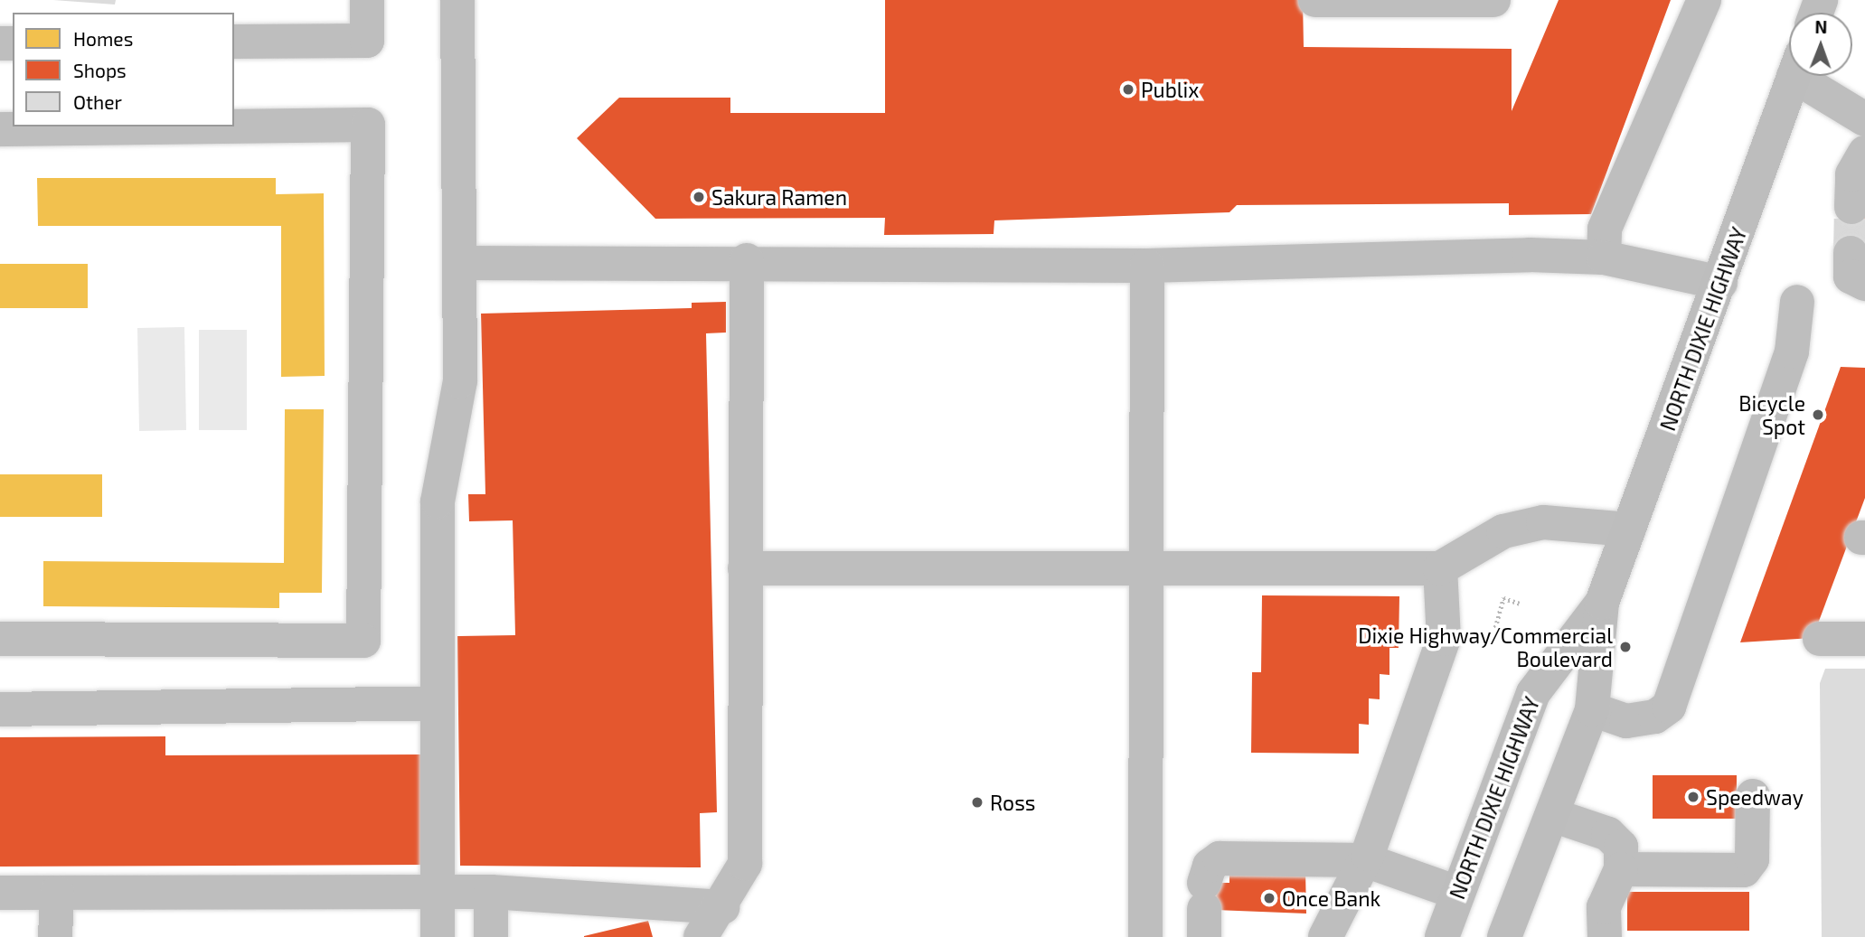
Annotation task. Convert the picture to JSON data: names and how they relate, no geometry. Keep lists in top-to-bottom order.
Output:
{
  "streets": {
    "main road": ["NORTH DIXIE HIGHWAY"]
  },
  "places": [
    "Publix",
    "Sakura Ramen",
    "Bicycle Spot",
    "Dixie Highway/Commercial Boulevard",
    "Speedway",
    "Ross",
    "Once Bank"
  ],
  "legend": ["Homes", "Shops", "Other"],
  "north": "top"
}
